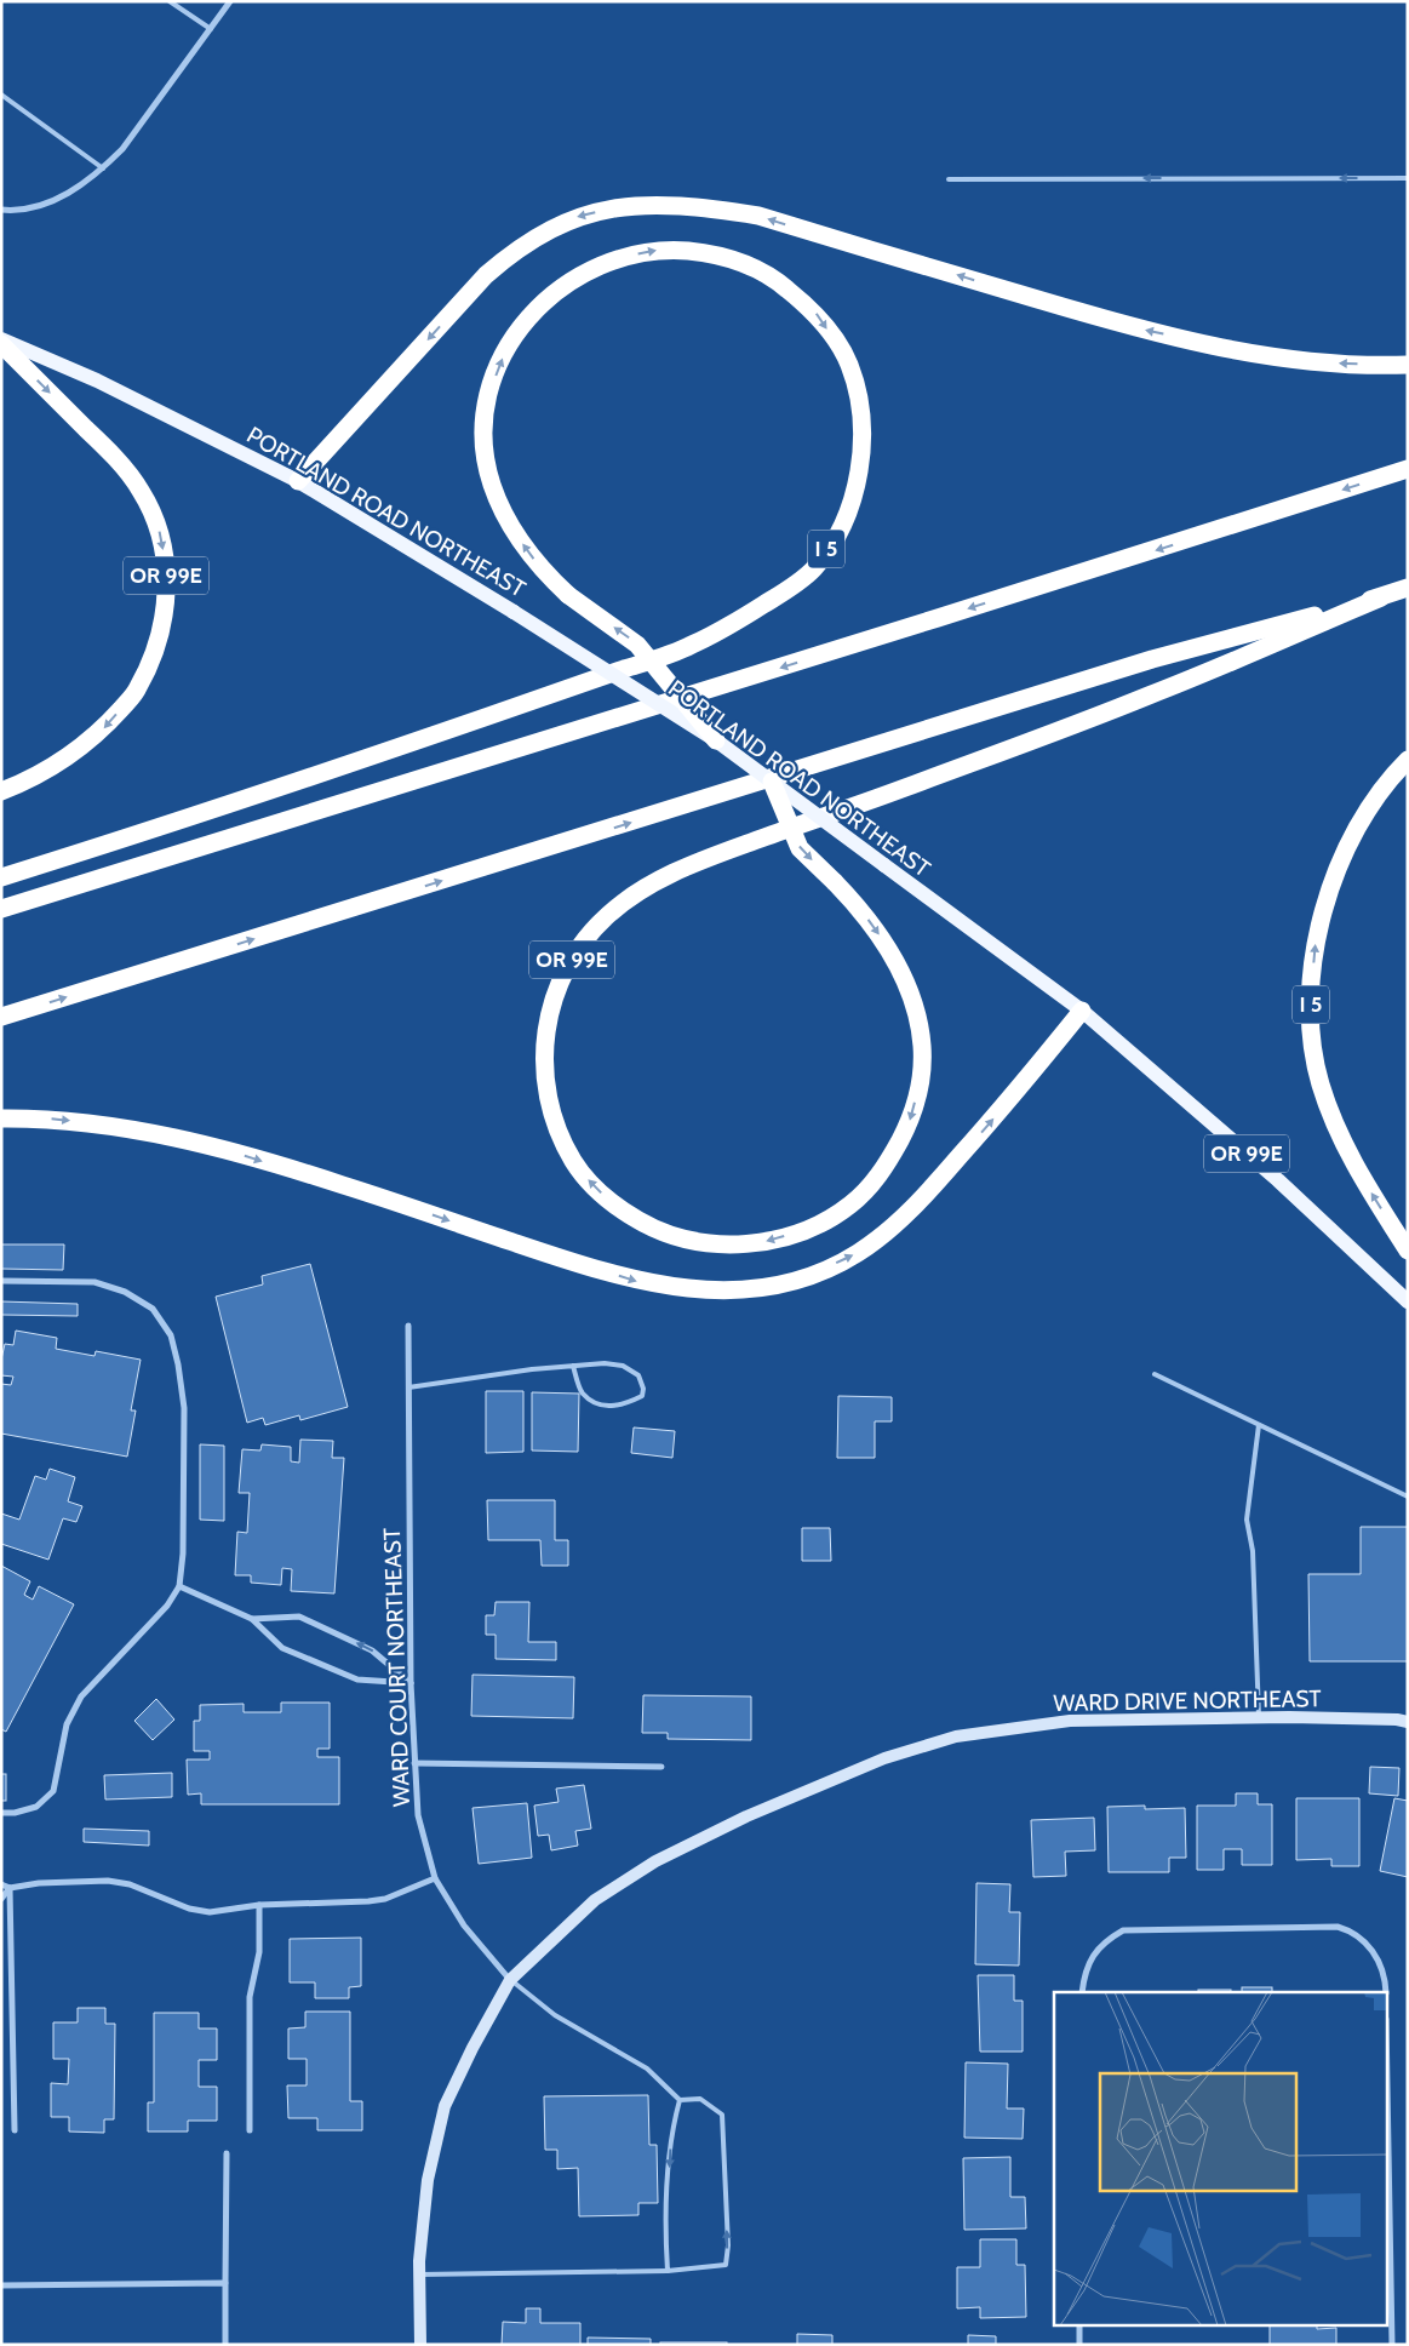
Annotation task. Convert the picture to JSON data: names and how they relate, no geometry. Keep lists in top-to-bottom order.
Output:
{
  "streets": {
    "highway": ["I 5", "OR 99E"],
    "main road": ["PORTLAND ROAD NORTHEAST", "WARD DRIVE NORTHEAST"],
    "street": ["WARD COURT NORTHEAST"]
  },
  "crossings": [
    ["PORTLAND ROAD NORTHEAST", "I 5"],
    ["PORTLAND ROAD NORTHEAST", "OR 99E"],
    ["WARD COURT NORTHEAST", "WARD DRIVE NORTHEAST"]
  ]
}
